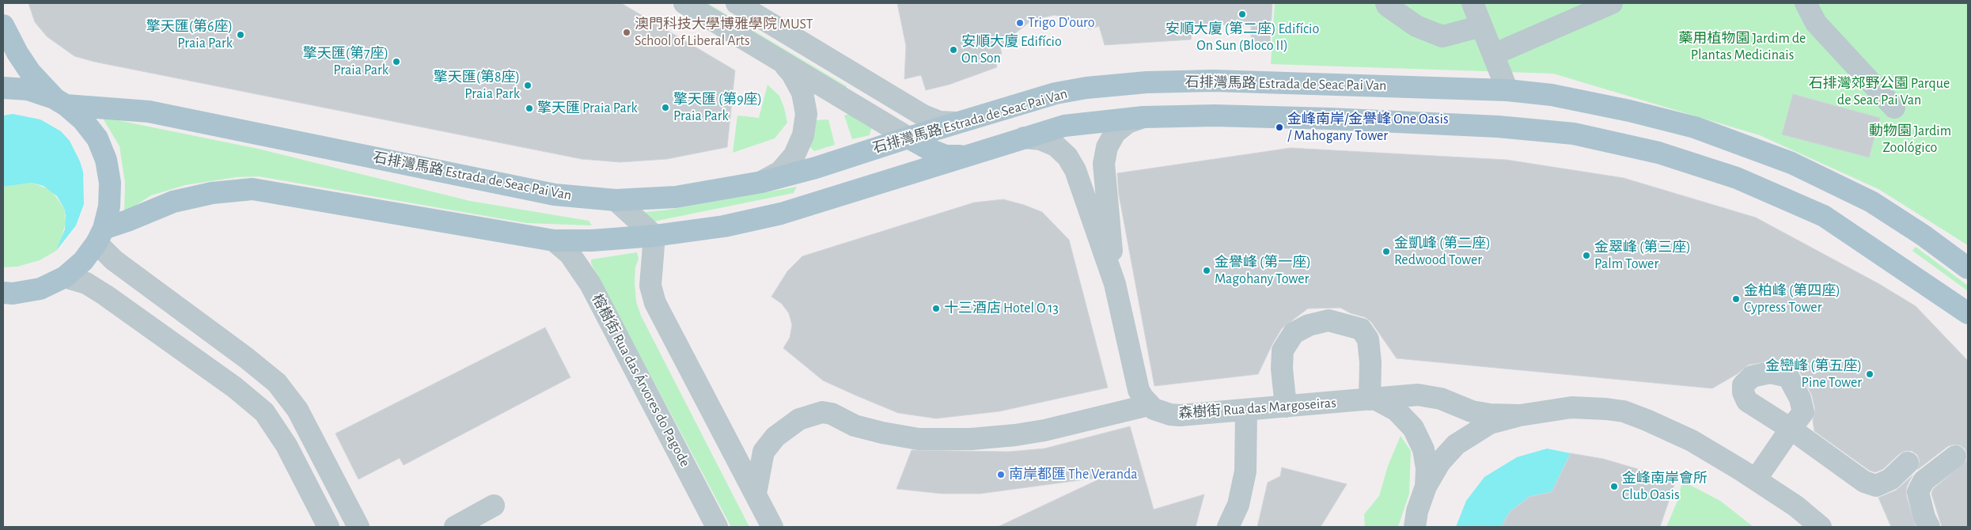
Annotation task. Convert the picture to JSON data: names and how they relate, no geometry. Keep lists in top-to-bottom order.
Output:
{
  "streets": {
    "main road": ["石排灣馬路 Estrada de Seac Pai Van"],
    "street": ["榕樹街 Rua das Árvores do Pagode", "森樹街 Rua das Margoseiras"]
  },
  "parks": ["藥用植物園 Jardim de Plantas Medicinais", "石排灣郊野公園 Parque de Seac Pai Van", "動物園 Jardim Zoológico"],
  "places": [
    "安順大廈 (第二座) Edifício On Sun (Bloco II)",
    "Trigo D'ouro",
    "澳門科技大學博雅學院 MUST School of Liberal Arts",
    "擎天匯(第6座) Praia Park",
    "安順大廈 Edifício On Son",
    "擎天匯(第7座) Praia Park",
    "擎天匯(第8座) Praia Park",
    "擎天匯 (第9座) Praia Park",
    "擎天匯 Praia Park",
    "金峰南岸/金譽峰 One Oasis / Mahogany Tower",
    "金凱峰 (第二座) Redwood Tower",
    "金翠峰 (第三座) Palm Tower",
    "金譽峰 (第一座) Magohany Tower",
    "金柏峰 (第四座) Cypress Tower",
    "十三酒店 Hotel O 13",
    "金巒峰 (第五座) Pine Tower",
    "南岸都匯 The Veranda",
    "金峰南岸會所 Club Oasis"
  ]
}
